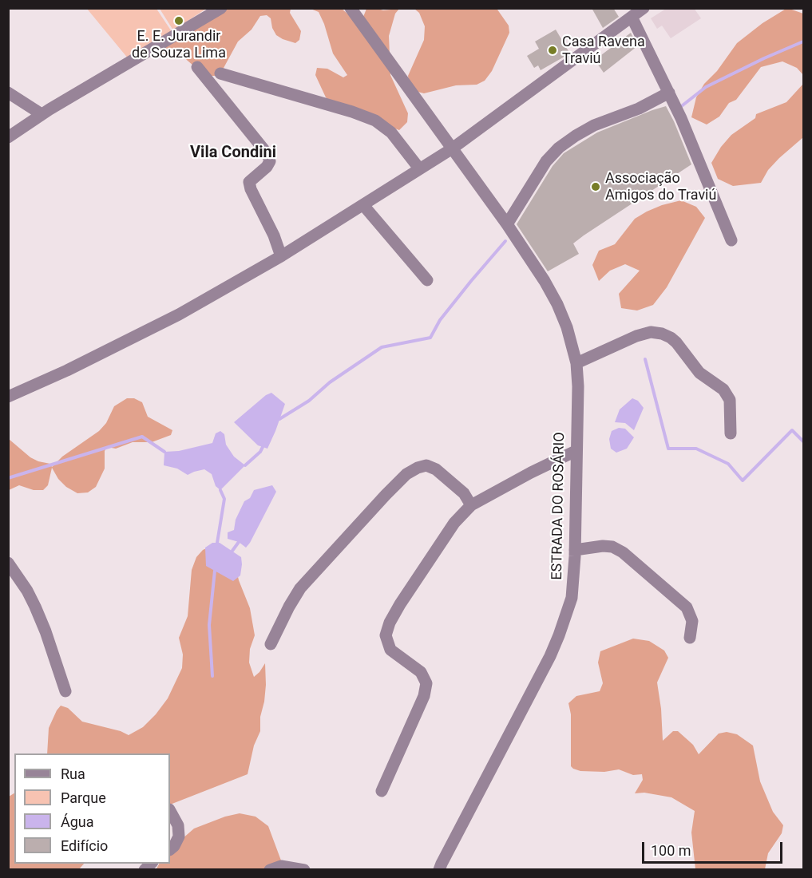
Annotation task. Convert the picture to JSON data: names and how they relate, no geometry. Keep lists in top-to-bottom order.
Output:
{
  "streets": {
    "street": ["ESTRADA DO ROSÁRIO"]
  },
  "districts": ["Vila Condini"],
  "places": ["E. E. Jurandir de Souza Lima", "Casa Ravena Traviú", "Associação Amigos do Traviú"],
  "legend": [
    "Rua",
    "Parque",
    "Água",
    "Edifício"
  ],
  "scale_bar": "100 m"
}
